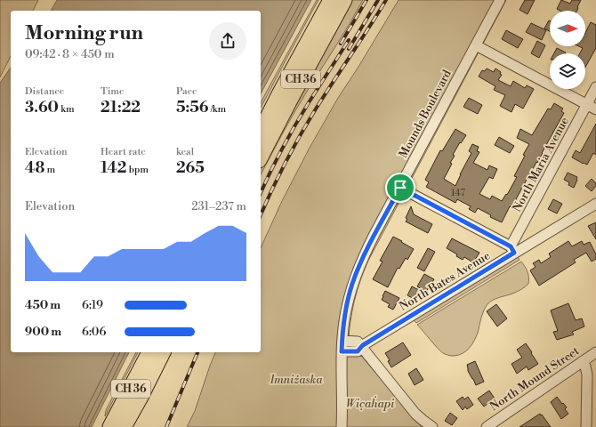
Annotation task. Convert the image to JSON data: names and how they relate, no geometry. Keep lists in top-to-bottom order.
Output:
{
  "streets": {
    "highway": ["CH 36"],
    "street": [
      "Mounds Boulevard",
      "North Maria Avenue",
      "North Bates Avenue",
      "North Mound Street"
    ]
  },
  "crossings": [
    ["Mounds Boulevard", "North Bates Avenue"],
    ["North Maria Avenue", "North Bates Avenue"]
  ],
  "parks": ["Imniżaska", "Wic̣aḣapi"],
  "house_numbers": ["147"],
  "north": "right",
  "page": {
    "heading": ["Morning run", "09:42 · 8 × 450 m"],
    "stats": [
      ["Distance", "3.60 km"],
      ["Time", "21:22"],
      ["Pace", "5:56 /km"],
      ["Elevation", "48 m"],
      ["Heart rate", "142 bpm"],
      ["kcal", "265"]
    ],
    "chart": ["Elevation", "231–237 m"],
    "list": [
      {
        "name": "450 m",
        "note": "6:19"
      },
      {
        "name": "900 m",
        "note": "6:06"
      }
    ]
  }
}
